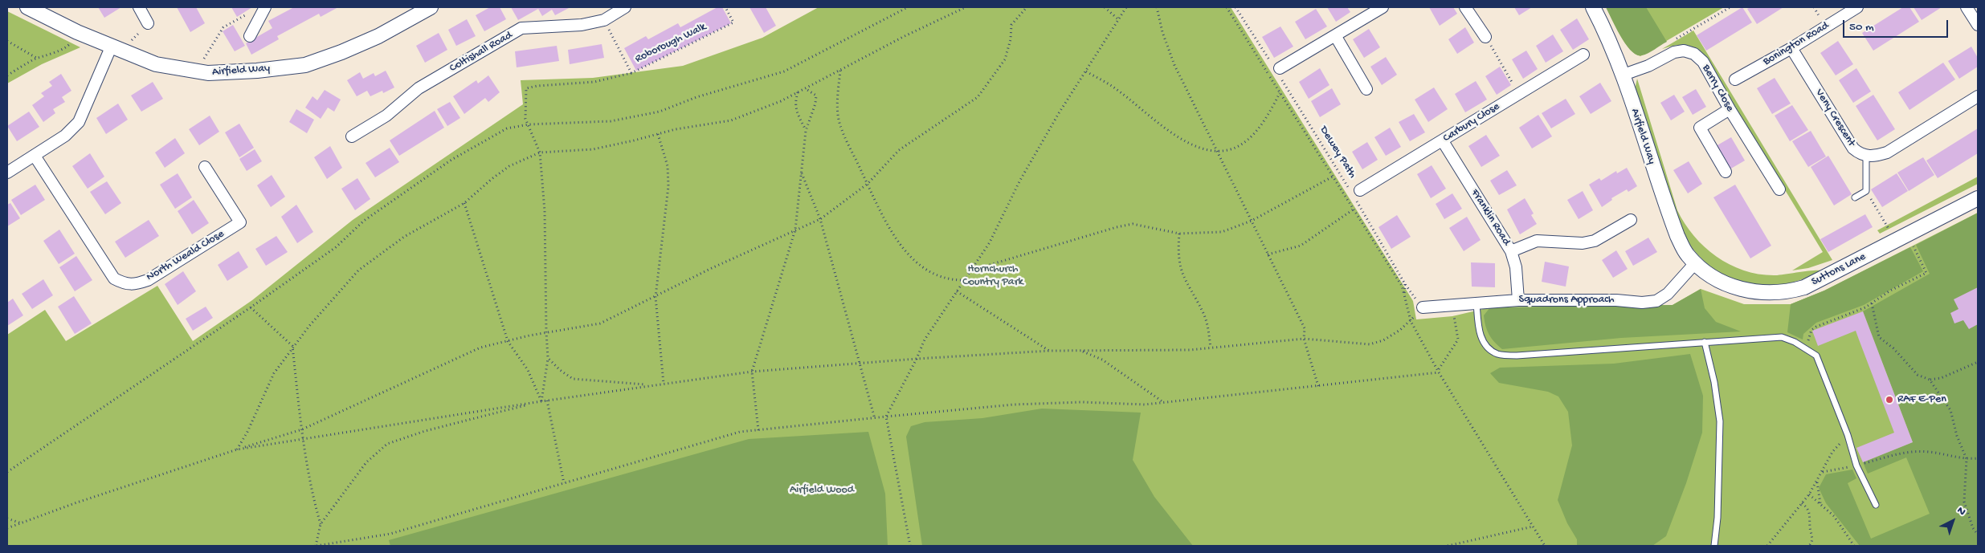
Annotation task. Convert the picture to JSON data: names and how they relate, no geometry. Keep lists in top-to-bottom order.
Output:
{
  "streets": {
    "street": [
      "Bonington Road",
      "Coltishall Road",
      "Airfield Way",
      "Berry Close",
      "Veny Crescent",
      "Carbury Close",
      "Franklin Road",
      "North Weald Close",
      "Suttons Lane",
      "Squadrons Approach"
    ],
    "path": ["Roborough Walk", "Dewey Path"]
  },
  "crossings": [
    ["Roborough Walk", "Coltishall Road"],
    ["Bonington Road", "Veny Crescent"],
    ["Airfield Way", "Berry Close"],
    ["Airfield Way", "Suttons Lane"],
    ["Airfield Way", "Squadrons Approach"],
    ["Carbury Close", "Dewey Path"],
    ["Carbury Close", "Franklin Road"],
    ["Dewey Path", "Squadrons Approach"],
    ["Franklin Road", "Squadrons Approach"],
    ["Suttons Lane", "Squadrons Approach"]
  ],
  "parks": ["Hornchurch Country Park", "Airfield Wood"],
  "places": ["RAF E-Pen"],
  "scale_bar": "50 m",
  "north": "top right"
}
